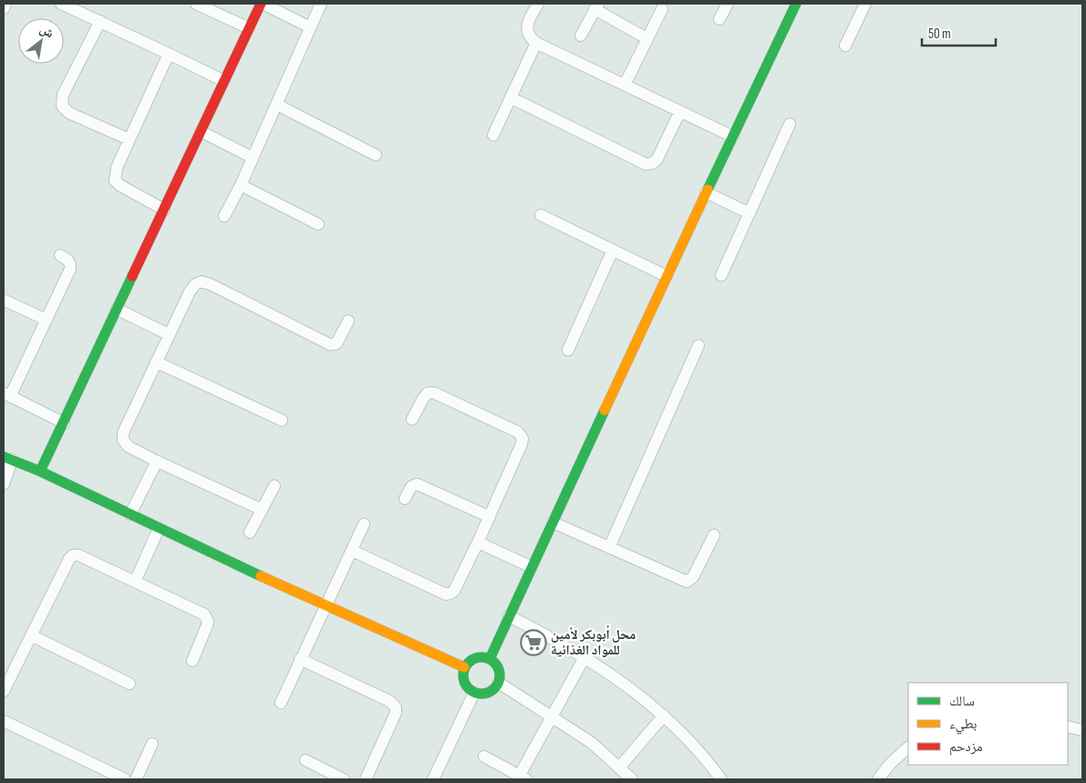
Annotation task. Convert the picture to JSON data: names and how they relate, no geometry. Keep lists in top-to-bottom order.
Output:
{
  "places": {
    "supermarket": ["محل أبوبكر لأمين للمواد الغذائية"]
  },
  "legend": ["سالك", "بطيء", "مزدحم"],
  "scale_bar": "50 m",
  "north": "top right"
}
